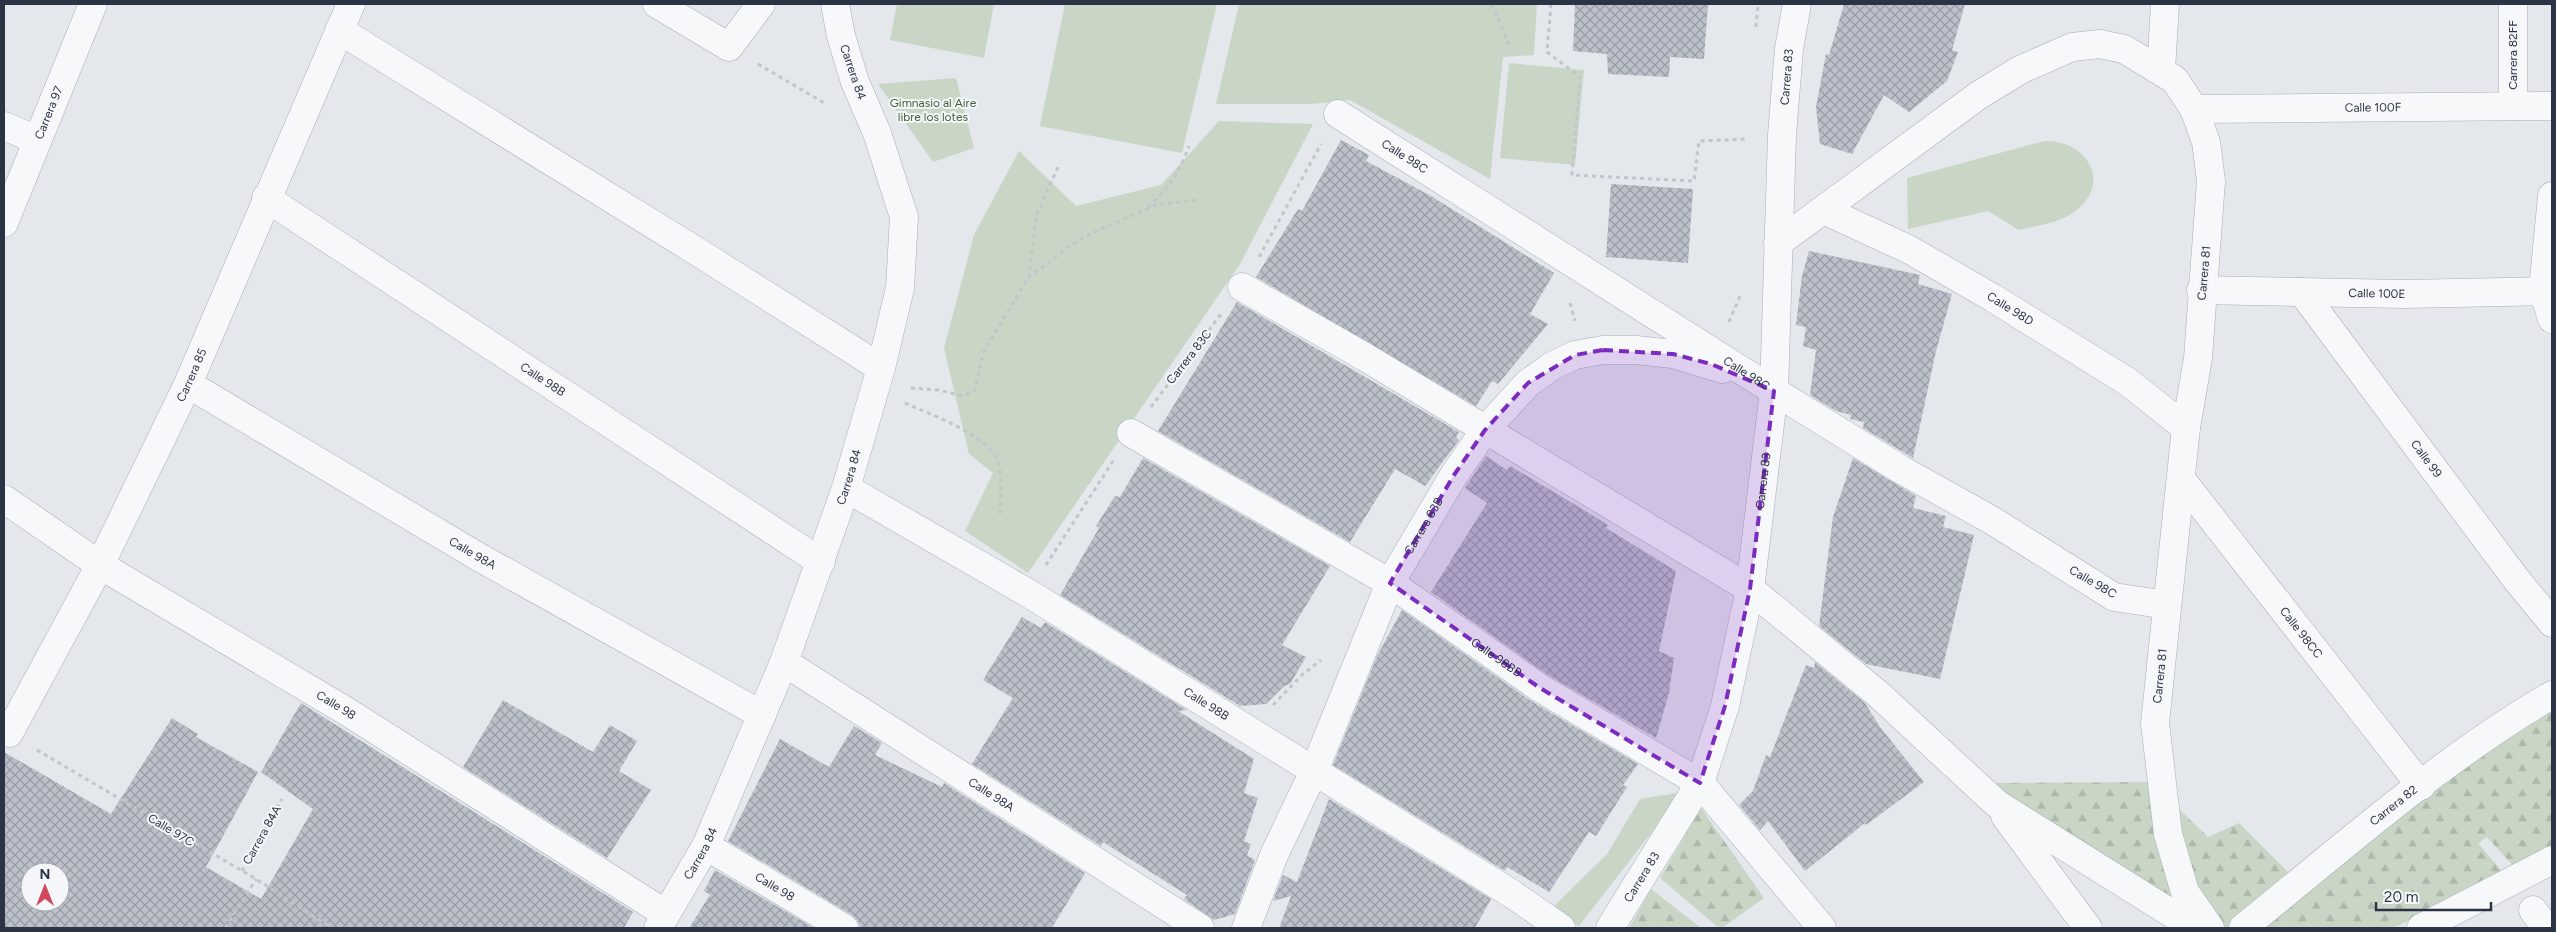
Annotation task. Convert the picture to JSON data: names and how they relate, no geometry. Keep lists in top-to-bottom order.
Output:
{
  "streets": {
    "street": [
      "Carrera 82FF",
      "Carrera 84",
      "Carrera 83",
      "Calle 100F",
      "Carrera 97",
      "Calle 98C",
      "Carrera 81",
      "Calle 100E",
      "Calle 98D",
      "Carrera 85",
      "Calle 98B",
      "Calle 99",
      "Carrera 83B",
      "Calle 98A",
      "Calle 98CC",
      "Calle 98BB",
      "Calle 98",
      "Carrera 82"
    ],
    "path": ["Carrera 83C", "Calle 97C", "Carrera 84A"]
  },
  "crossings": [
    ["Carrera 82FF", "Calle 100F"],
    ["Carrera 84", "Calle 98B"],
    ["Carrera 84", "Calle 98A"],
    ["Carrera 84", "Calle 98"],
    ["Carrera 83", "Calle 98C"],
    ["Carrera 83", "Carrera 81"],
    ["Carrera 83", "Carrera 83B"],
    ["Carrera 83", "Calle 98BB"],
    ["Calle 100F", "Carrera 81"],
    ["Calle 98C", "Carrera 81"],
    ["Calle 98C", "Carrera 83C"],
    ["Calle 98C", "Carrera 83B"],
    ["Carrera 81", "Calle 100E"],
    ["Carrera 81", "Calle 98D"],
    ["Carrera 81", "Calle 98CC"],
    ["Calle 100E", "Calle 99"],
    ["Carrera 83C", "Calle 98B"],
    ["Carrera 83C", "Calle 98BB"],
    ["Carrera 85", "Calle 98B"],
    ["Carrera 85", "Calle 98A"],
    ["Carrera 85", "Calle 98"],
    ["Carrera 85", "Calle 97C"],
    ["Calle 98B", "Carrera 83B"],
    ["Carrera 83B", "Calle 98BB"],
    ["Calle 98CC", "Carrera 82"],
    ["Calle 97C", "Carrera 84A"]
  ],
  "parks": ["Gimnasio al Aire libre los lotes"],
  "scale_bar": "20 m",
  "north": "top"
}
